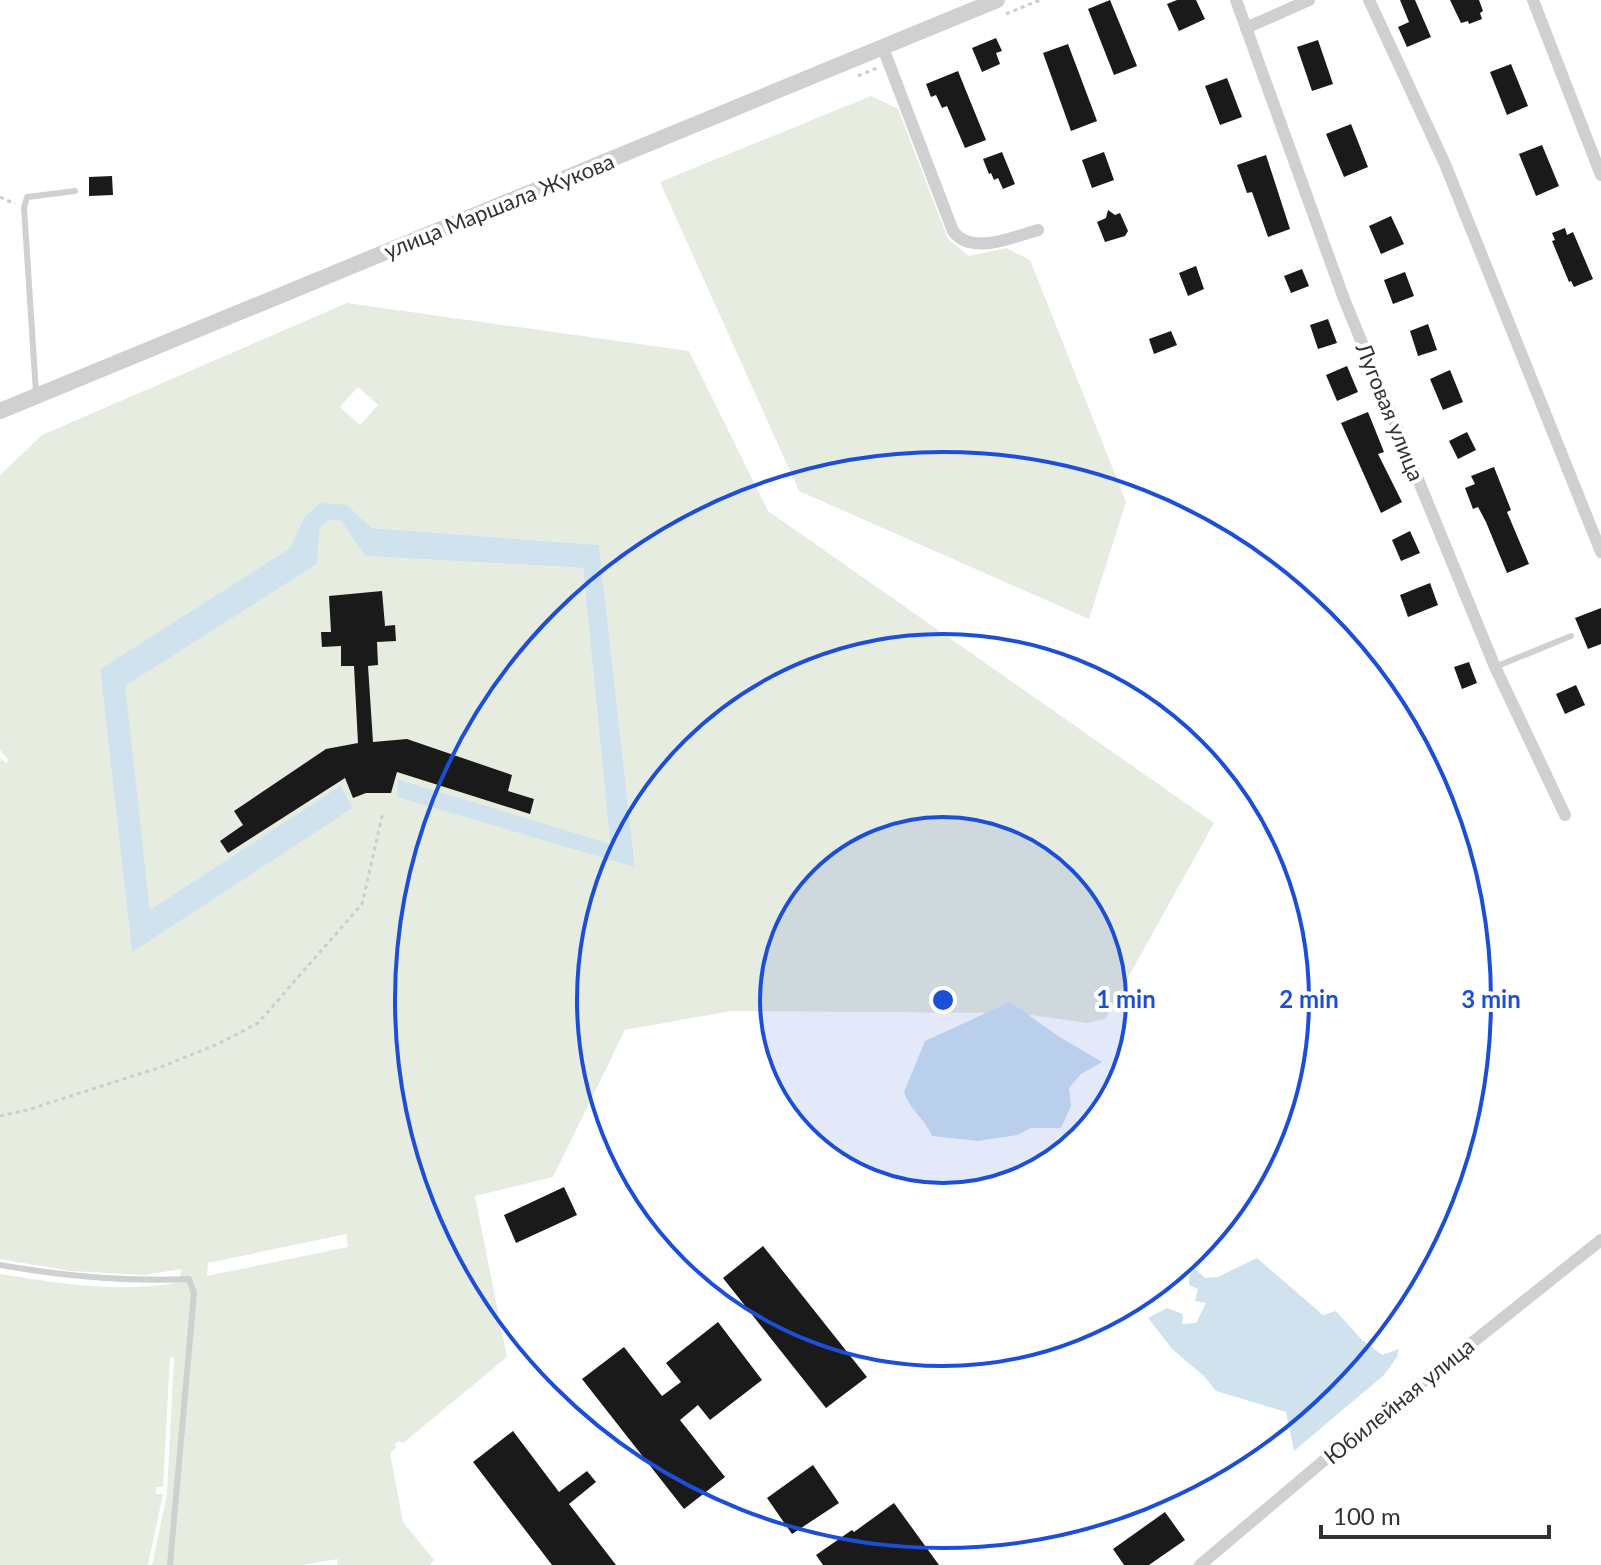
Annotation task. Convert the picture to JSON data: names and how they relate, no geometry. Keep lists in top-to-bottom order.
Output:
{
  "streets": {
    "street": ["улица Маршала Жукова", "Луговая улица", "Юбилейная улица"]
  },
  "scale_bar": "100 m",
  "rings": ["1 min", "2 min", "3 min"]
}
